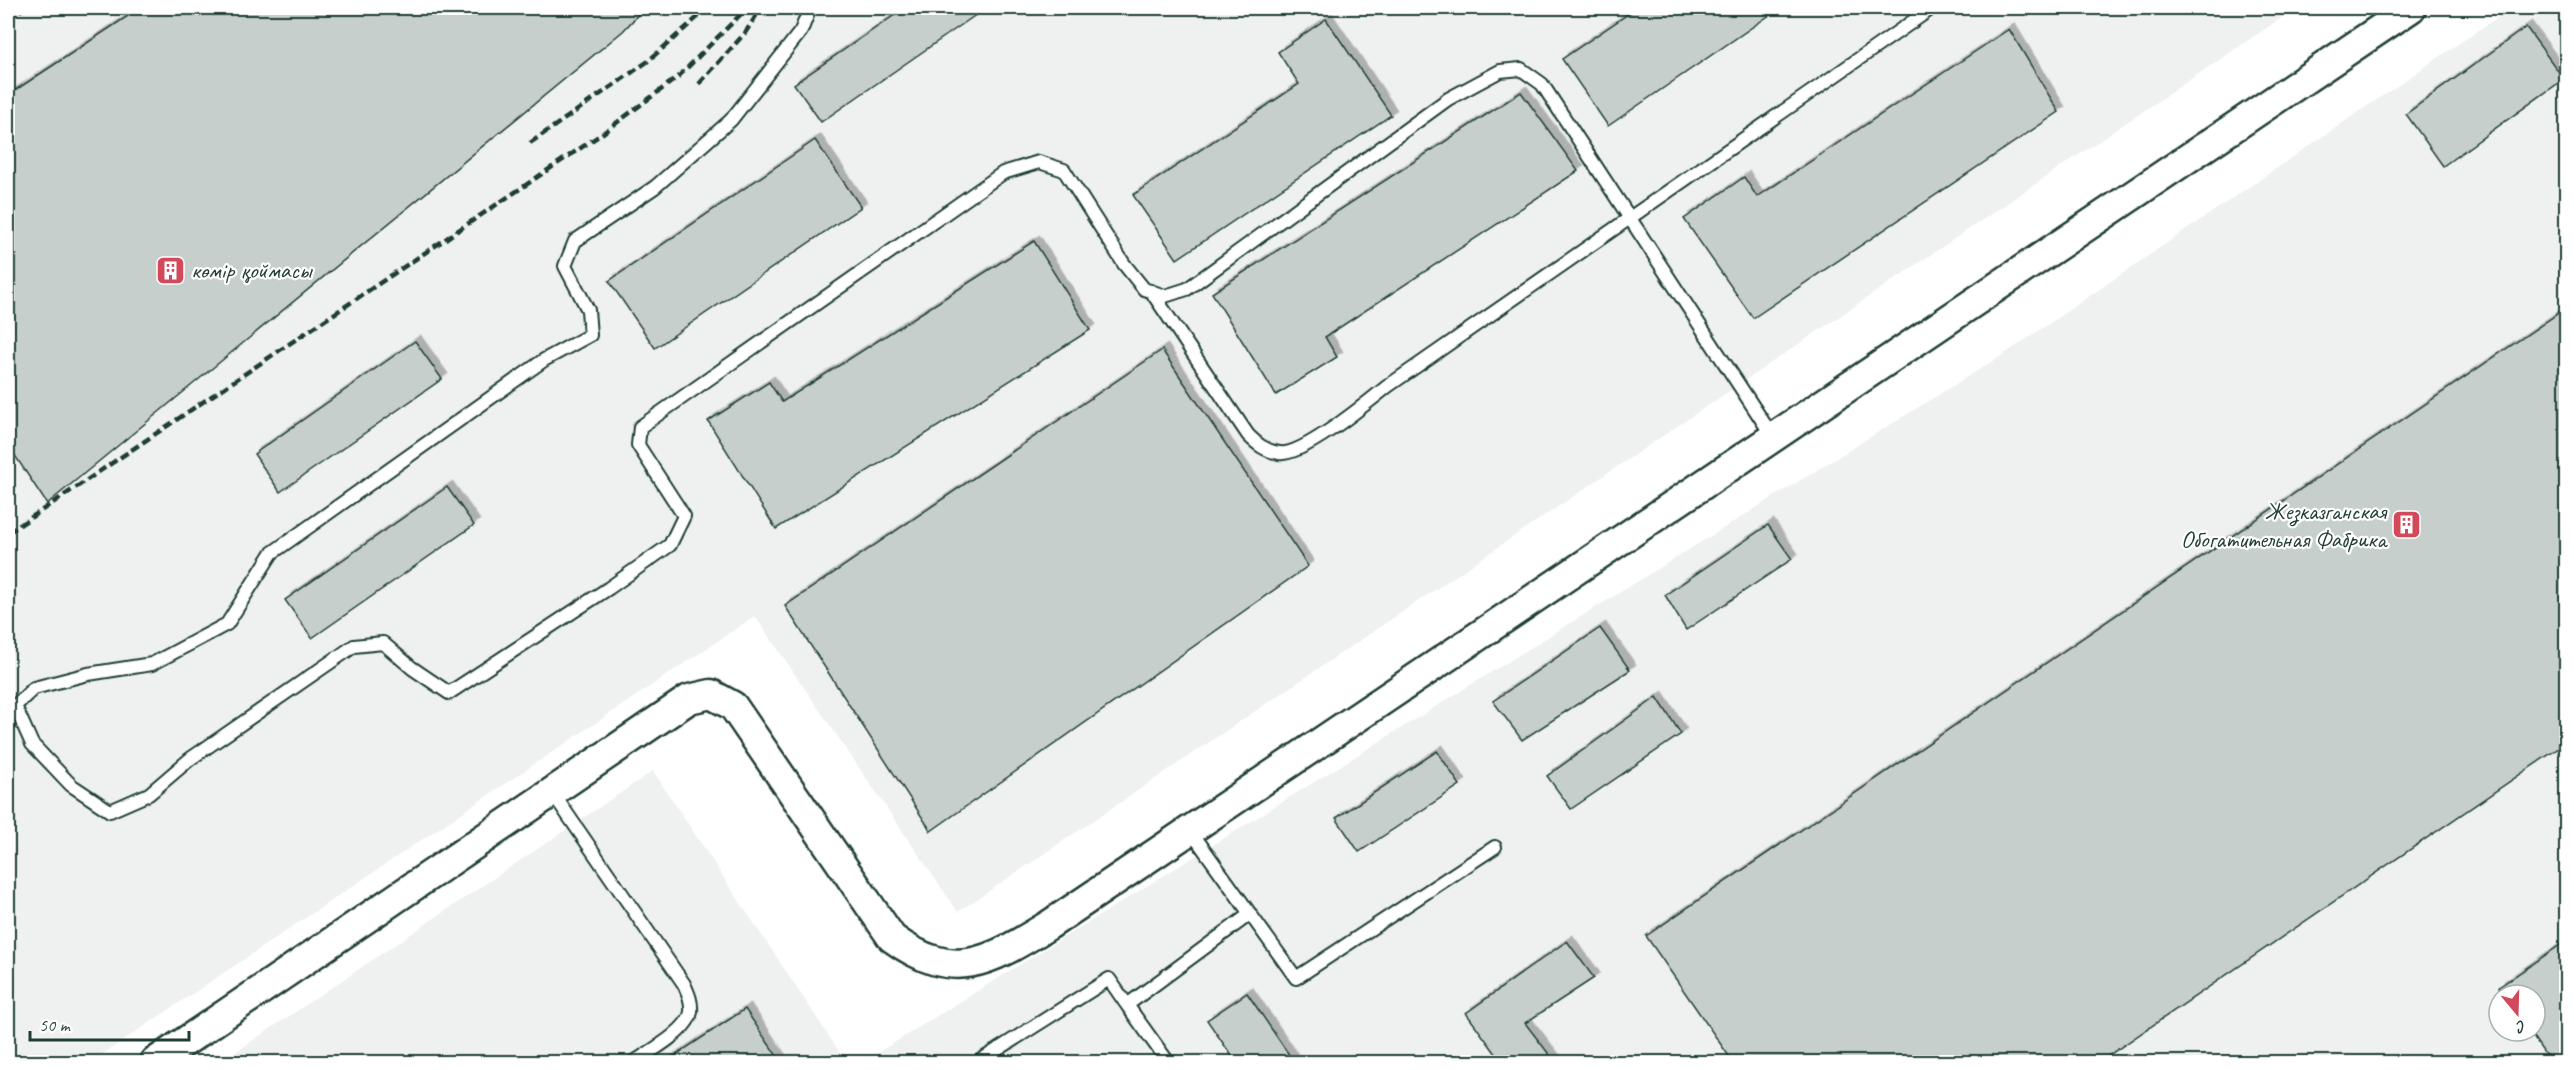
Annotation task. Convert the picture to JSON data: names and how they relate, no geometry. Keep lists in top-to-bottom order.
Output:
{
  "places": {
    "building": ["көмір қоймасы", "Жезказганская Обогатительная Фабрика"]
  },
  "scale_bar": "50 m",
  "north": "bottom"
}
